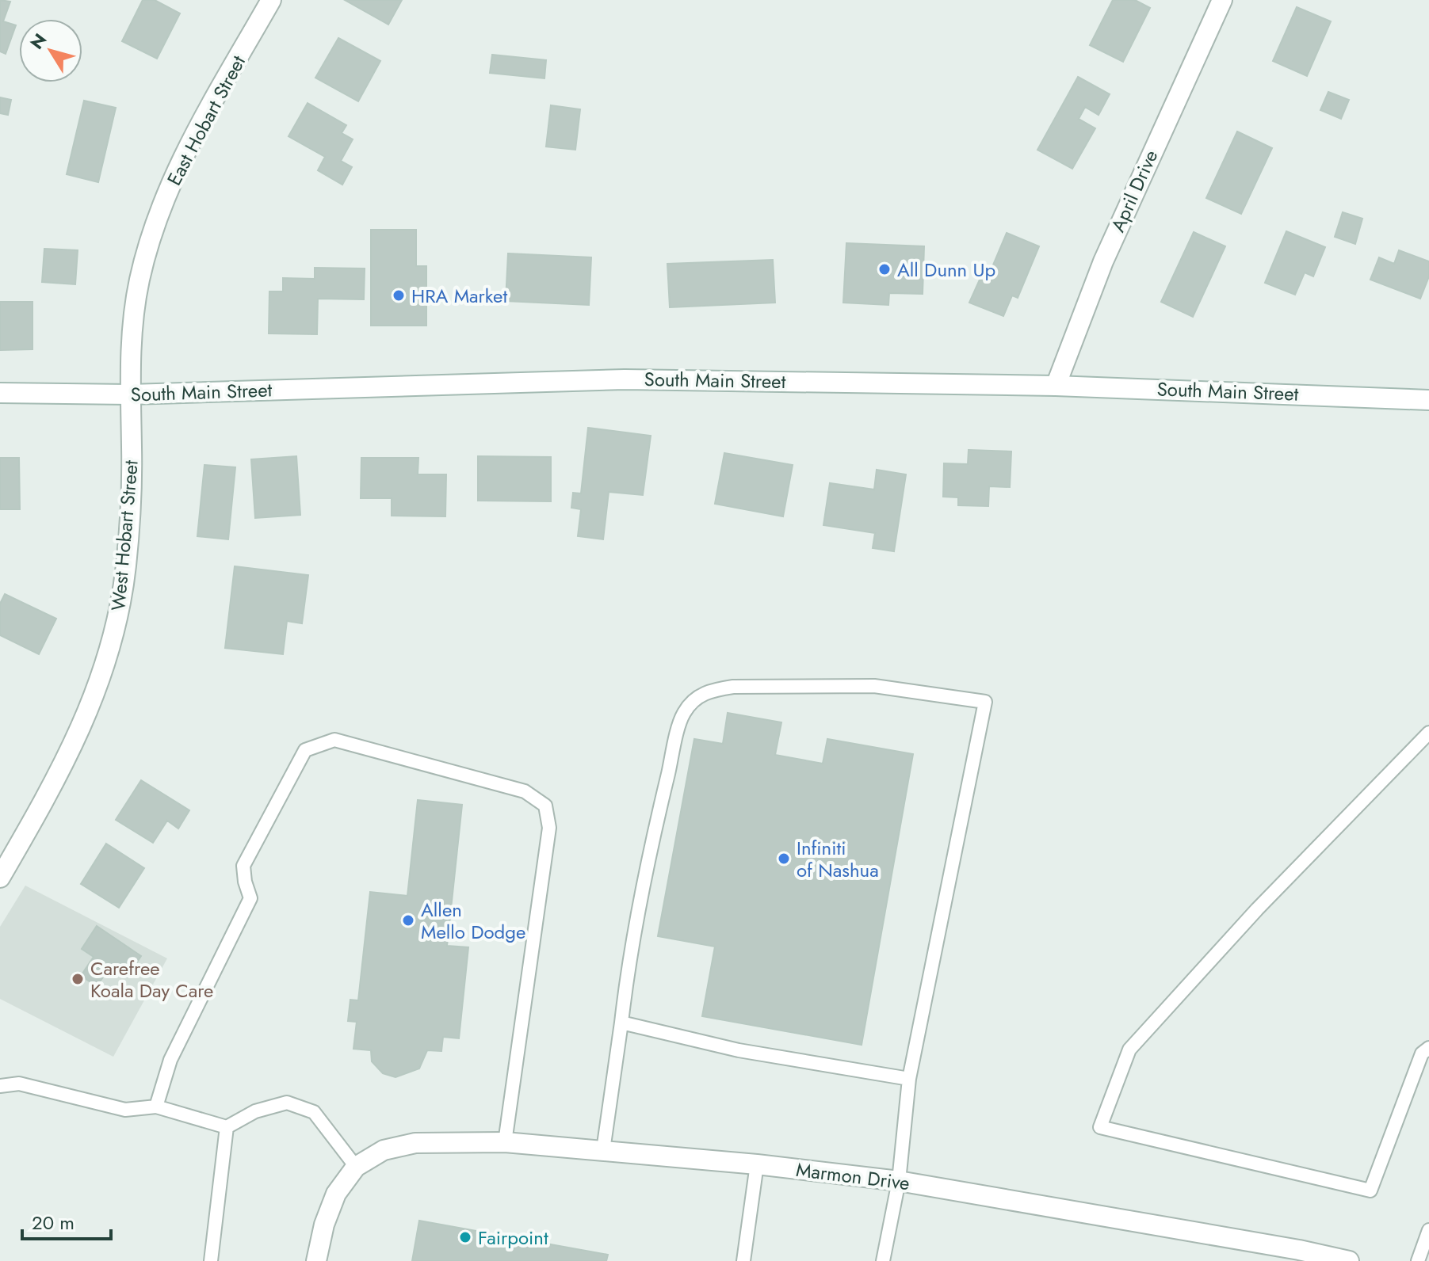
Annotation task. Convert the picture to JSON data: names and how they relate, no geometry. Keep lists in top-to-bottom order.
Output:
{
  "streets": {
    "street": [
      "East Hobart Street",
      "April Drive",
      "South Main Street",
      "West Hobart Street",
      "Marmon Drive"
    ]
  },
  "crossings": [
    ["East Hobart Street", "South Main Street"],
    ["East Hobart Street", "West Hobart Street"],
    ["April Drive", "South Main Street"],
    ["South Main Street", "West Hobart Street"]
  ],
  "places": [
    "All Dunn Up",
    "HRA Market",
    "Infiniti of Nashua",
    "Allen Mello Dodge",
    "Carefree Koala Day Care",
    "Fairpoint"
  ],
  "scale_bar": "20 m",
  "north": "top left"
}
